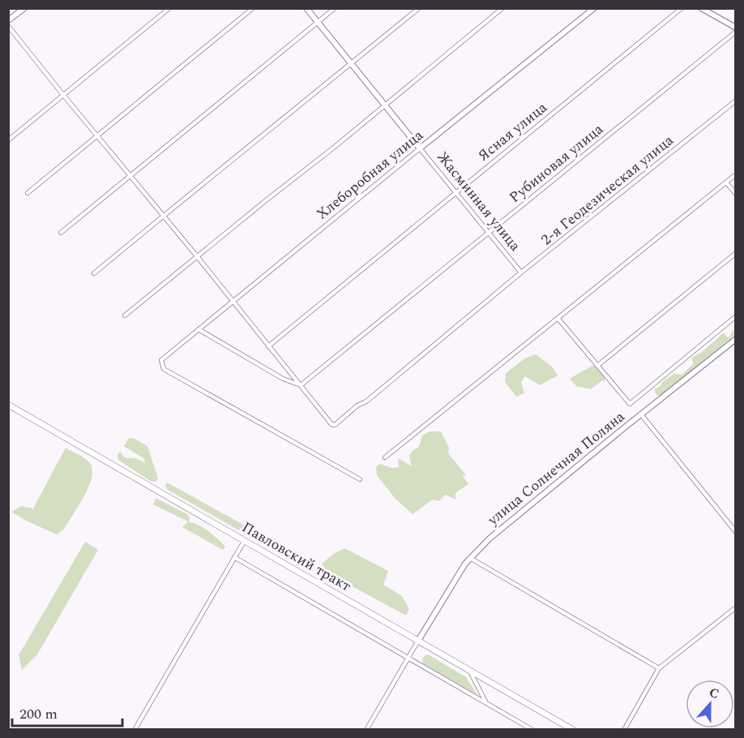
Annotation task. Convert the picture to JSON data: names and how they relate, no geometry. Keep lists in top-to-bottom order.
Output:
{
  "streets": {
    "main road": ["Павловский тракт"],
    "street": [
      "Ясная улица",
      "Рубиновая улица",
      "Хлеборобная улица",
      "2-я Геодезическая улица",
      "Жасминная улица",
      "улица Солнечная Поляна"
    ]
  },
  "crossings": [
    ["Ясная улица", "Жасминная улица"],
    ["Рубиновая улица", "2-я Геодезическая улица"],
    ["Рубиновая улица", "Жасминная улица"],
    ["Хлеборобная улица", "Жасминная улица"],
    ["2-я Геодезическая улица", "Жасминная улица"],
    ["улица Солнечная Поляна", "Павловский тракт"]
  ],
  "scale_bar": "200 m",
  "north": "top"
}
